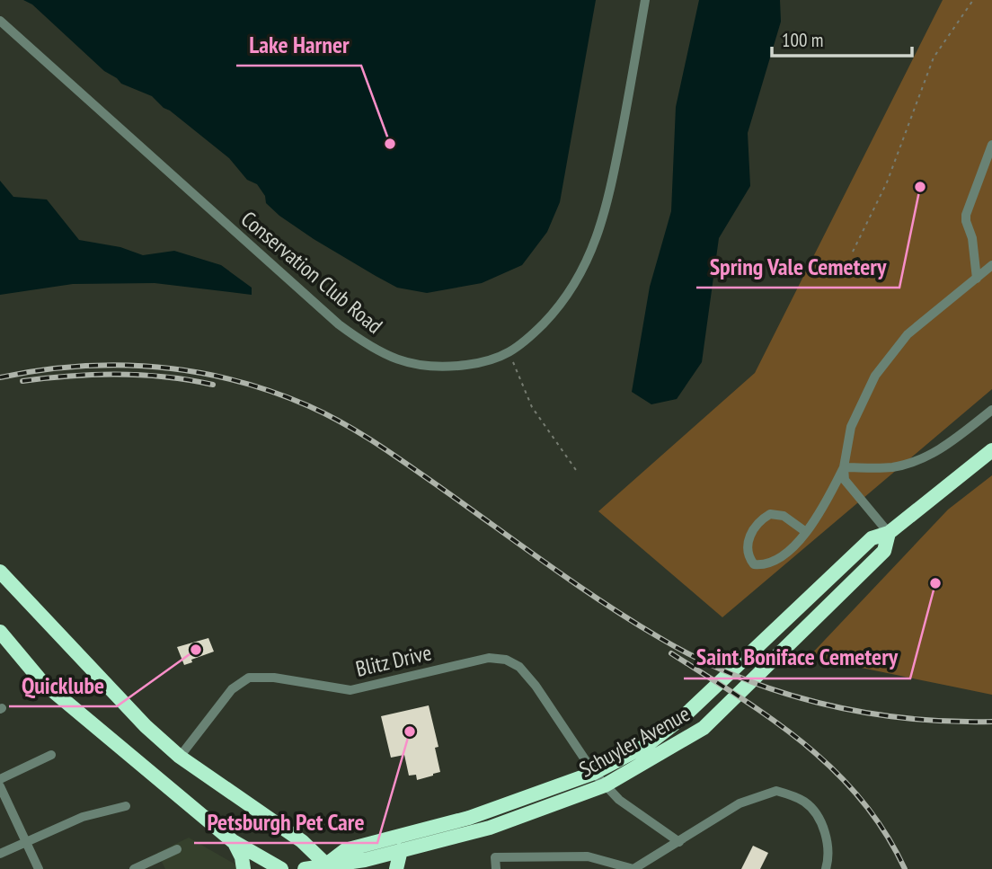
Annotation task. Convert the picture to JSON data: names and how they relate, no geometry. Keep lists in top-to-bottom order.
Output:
{
  "streets": {
    "highway": ["Schuyler Avenue"],
    "street": ["Conservation Club Road", "Blitz Drive"]
  },
  "crossings": [
    ["Blitz Drive", "Schuyler Avenue"]
  ],
  "places": [
    "Lake Harner",
    "Spring Vale Cemetery",
    "Saint Boniface Cemetery",
    "Quicklube",
    "Petsburgh Pet Care"
  ],
  "scale_bar": "100 m"
}
